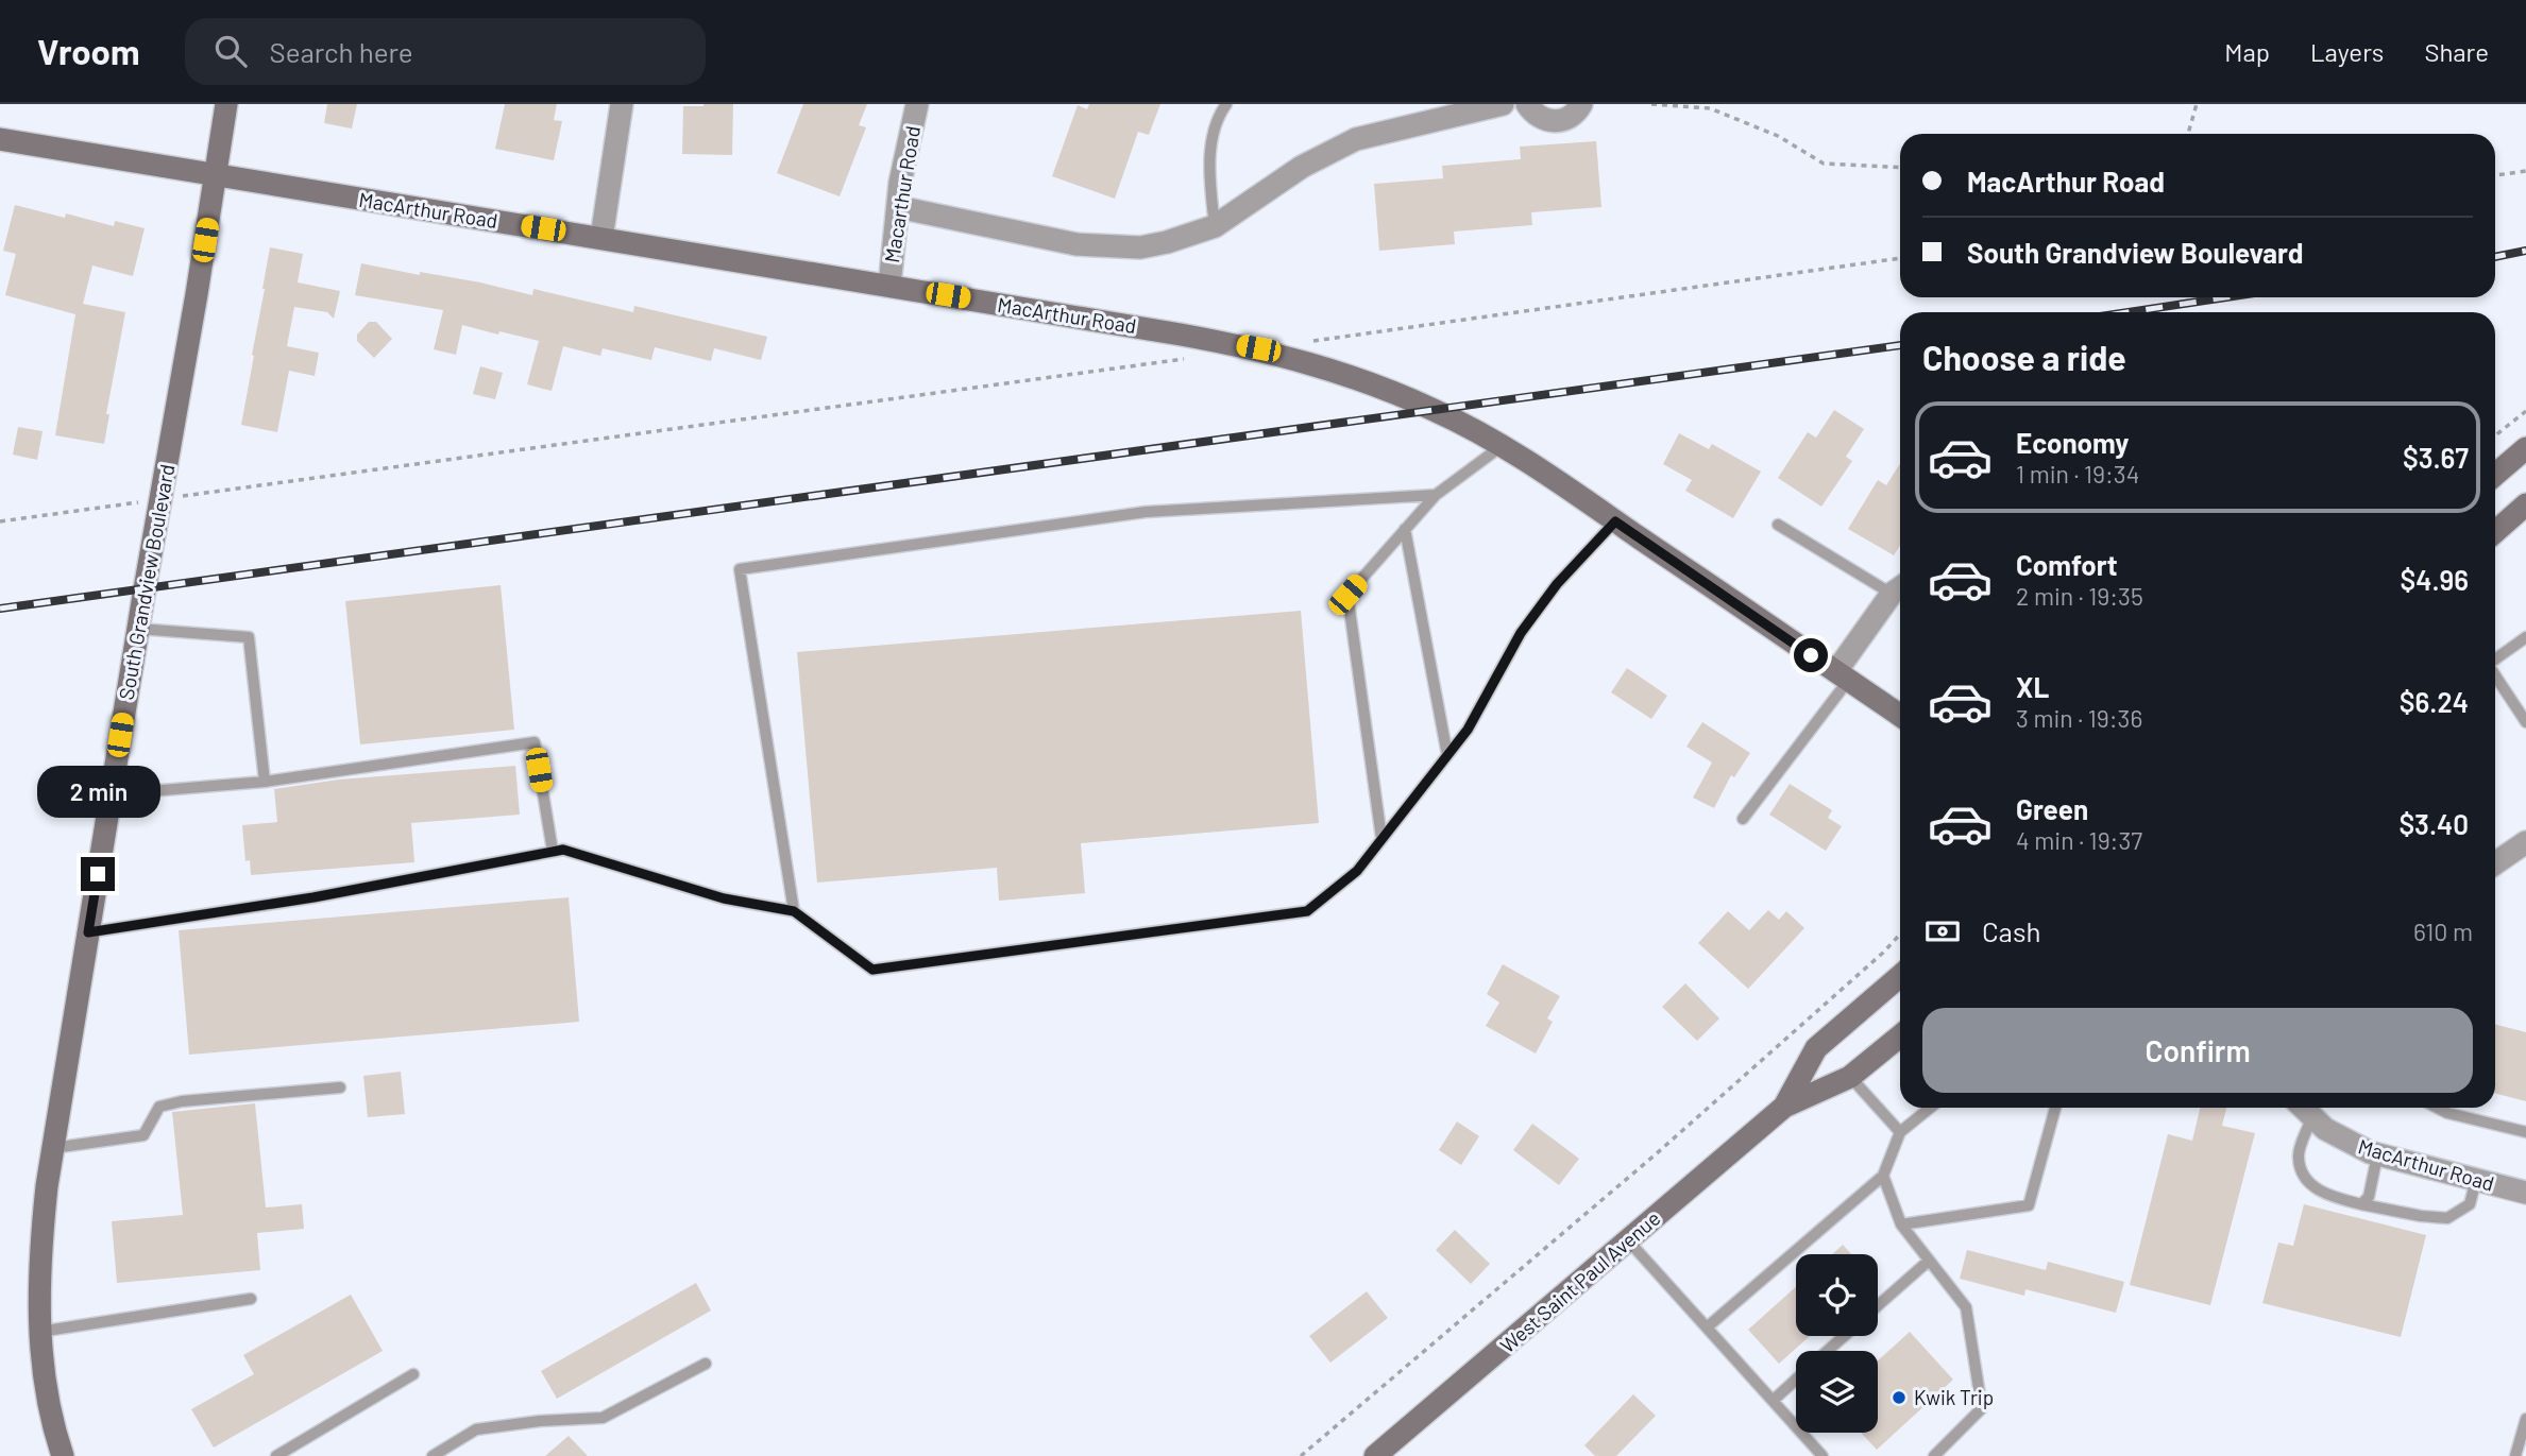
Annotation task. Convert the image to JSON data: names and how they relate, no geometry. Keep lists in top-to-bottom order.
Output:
{
  "streets": {
    "street": [
      "Macarthur Road",
      "MacArthur Road",
      "South Grandview Boulevard",
      "West Saint Paul Avenue"
    ]
  },
  "crossings": [
    ["Macarthur Road", "MacArthur Road"],
    ["MacArthur Road", "South Grandview Boulevard"]
  ],
  "places": ["Kwik Trip"],
  "page": {
    "header": "Vroom",
    "search": "Search here",
    "nav": ["Map", "Layers", "Share"],
    "banner": ["MacArthur Road", "South Grandview Boulevard"],
    "heading": "Choose a ride",
    "list": [
      {
        "name": "Economy",
        "note": "1 min · 19:34",
        "value": "$3.67"
      },
      {
        "name": "Comfort",
        "note": "2 min · 19:35",
        "value": "$4.96"
      },
      {
        "name": "XL",
        "note": "3 min · 19:36",
        "value": "$6.24"
      },
      {
        "name": "Green",
        "note": "4 min · 19:37",
        "value": "$3.40"
      }
    ],
    "bubble": "2 min",
    "pay": ["Cash", "610 m"],
    "buttons": "Confirm"
  }
}
